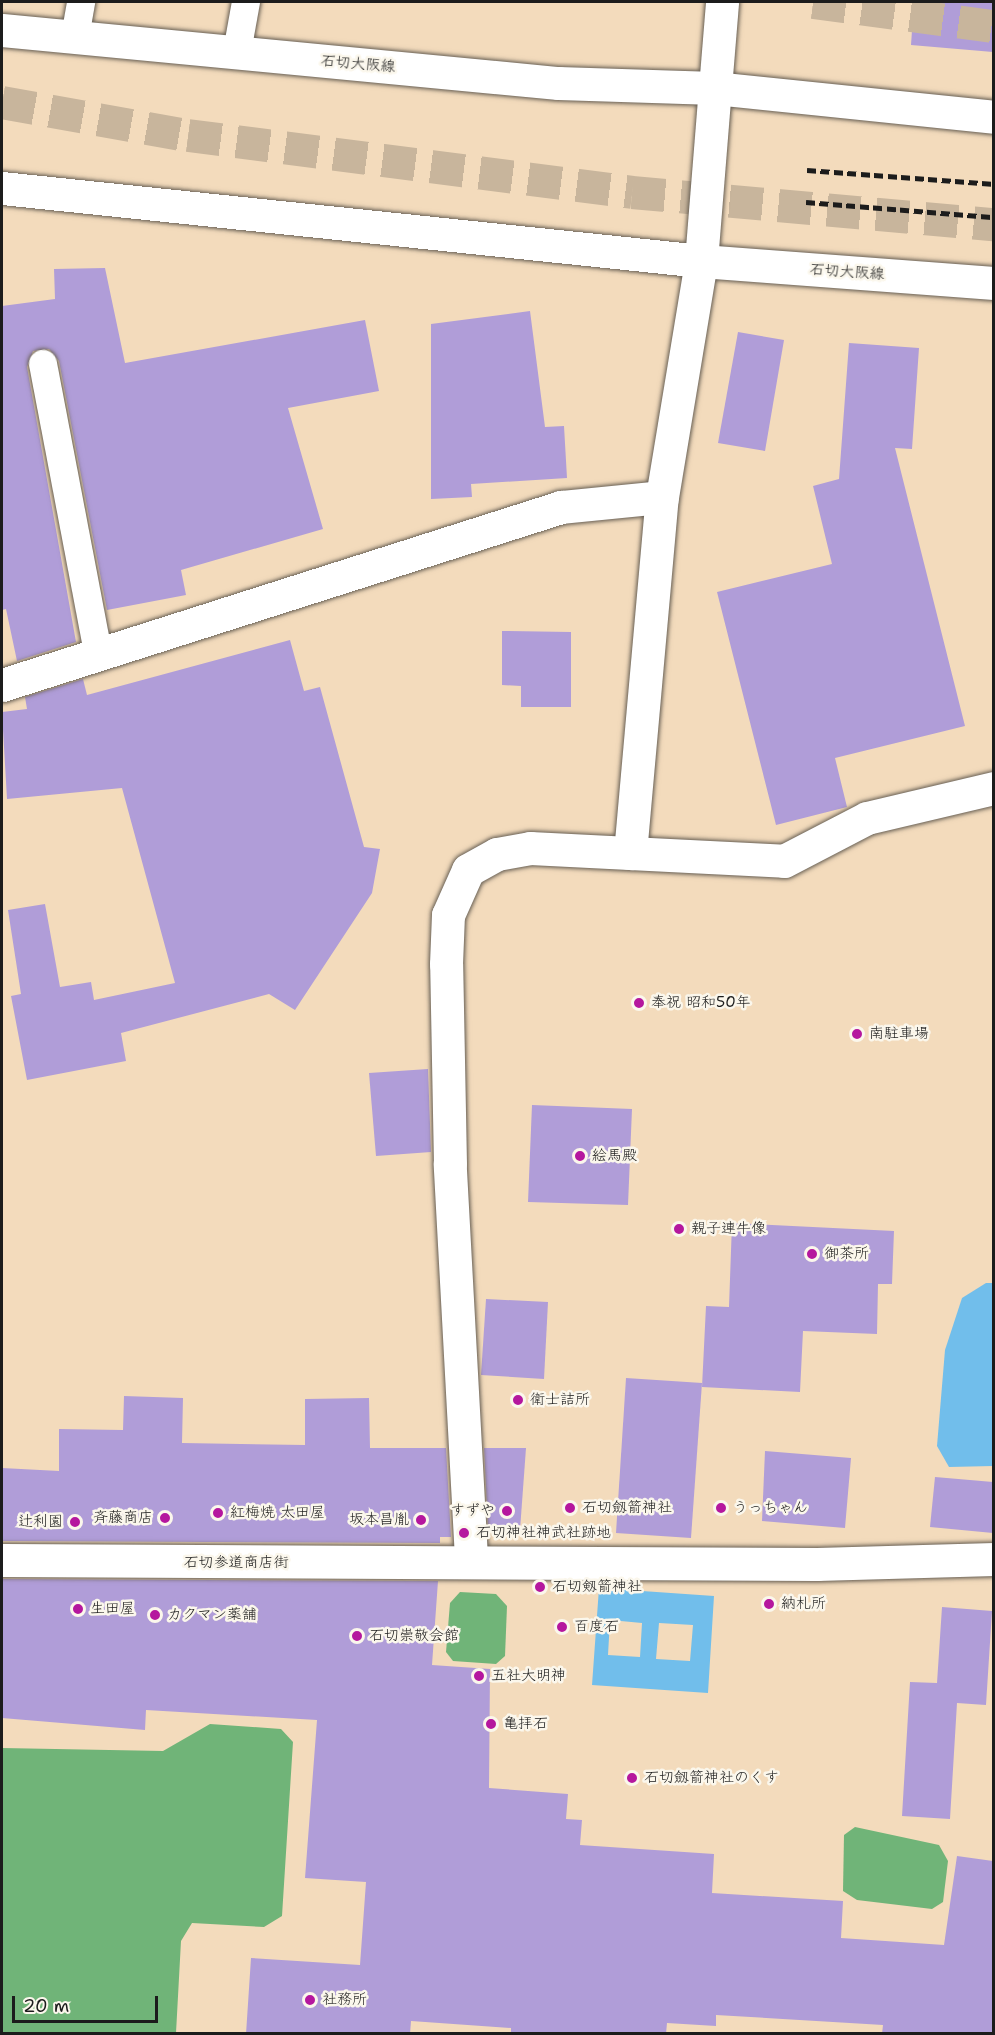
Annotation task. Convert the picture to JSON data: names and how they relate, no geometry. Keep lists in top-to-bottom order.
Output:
{
  "streets": {
    "street": ["石切大阪線", "石切参道商店街"]
  },
  "places": [
    "奉祝 昭和50年",
    "南駐車場",
    "絵馬殿",
    "親子連牛像",
    "御茶所",
    "衛士詰所",
    "石切劔箭神社",
    "うっちゃん",
    "すずや",
    "紅梅焼 太田屋",
    "斉藤商店",
    "坂本昌胤",
    "辻利園",
    "石切神社神武社跡地",
    "石切剱箭神社",
    "納札所",
    "生田屋",
    "カクマン薬舗",
    "百度石",
    "石切崇敬会館",
    "五社大明神",
    "亀拝石",
    "石切劔箭神社のくす",
    "社務所"
  ],
  "scale_bar": "20 m"
}
